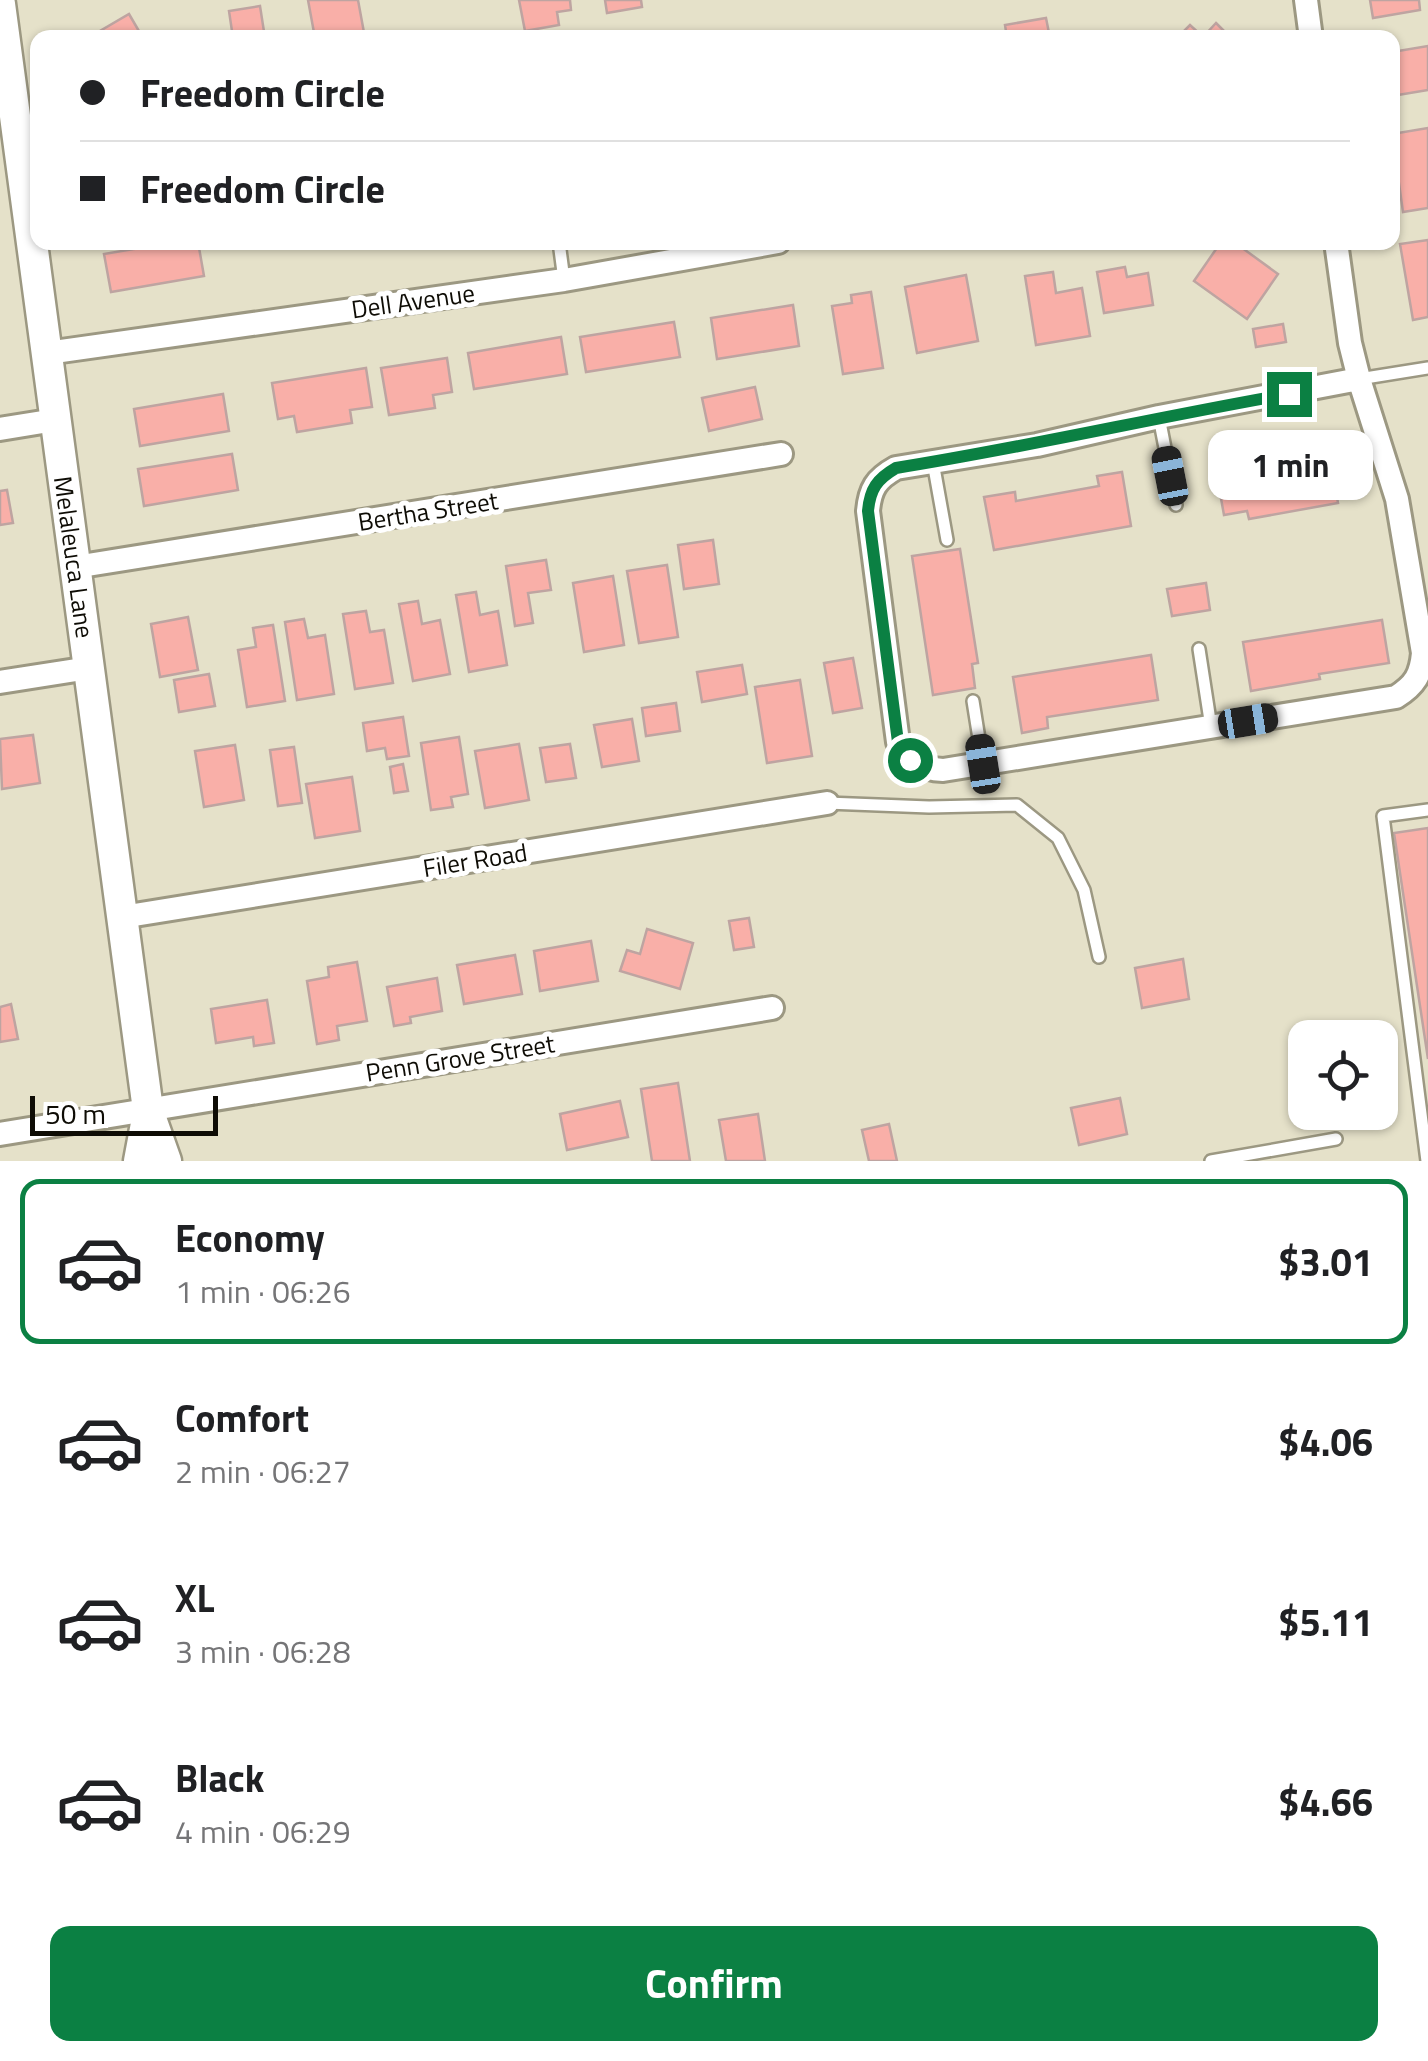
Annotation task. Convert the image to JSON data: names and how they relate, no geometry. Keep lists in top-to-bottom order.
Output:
{
  "streets": {
    "street": [
      "Dell Avenue",
      "Bertha Street",
      "Melaleuca Lane",
      "Filer Road",
      "Penn Grove Street"
    ]
  },
  "crossings": [
    ["Dell Avenue", "Melaleuca Lane"],
    ["Bertha Street", "Melaleuca Lane"],
    ["Melaleuca Lane", "Filer Road"],
    ["Melaleuca Lane", "Penn Grove Street"]
  ],
  "scale_bar": "50 m",
  "page": {
    "banner": ["Freedom Circle", "Freedom Circle"],
    "bubble": "1 min",
    "scale": "50 m",
    "list": [
      {
        "name": "Economy",
        "note": "1 min · 06:26",
        "value": "$3.01"
      },
      {
        "name": "Comfort",
        "note": "2 min · 06:27",
        "value": "$4.06"
      },
      {
        "name": "XL",
        "note": "3 min · 06:28",
        "value": "$5.11"
      },
      {
        "name": "Black",
        "note": "4 min · 06:29",
        "value": "$4.66"
      }
    ],
    "buttons": "Confirm"
  }
}
